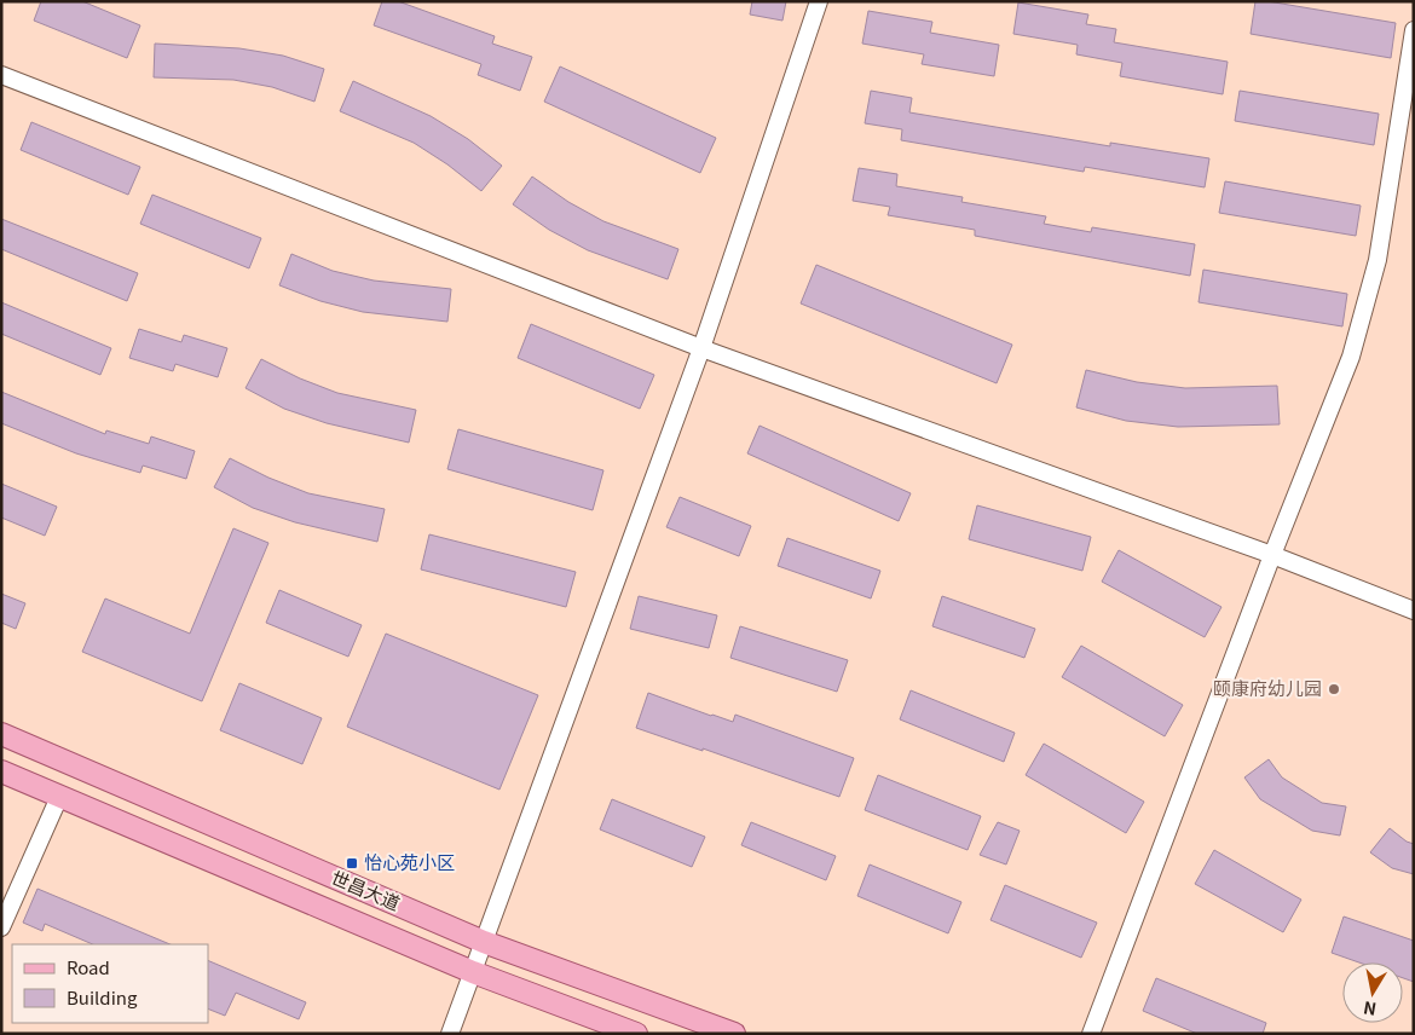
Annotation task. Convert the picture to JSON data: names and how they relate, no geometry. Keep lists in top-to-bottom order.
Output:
{
  "streets": {
    "main road": ["世昌大道"]
  },
  "places": {
    "other": ["颐康府幼儿园"],
    "transit": ["怡心苑小区"]
  },
  "legend": ["Road", "Building"],
  "north": "bottom"
}
